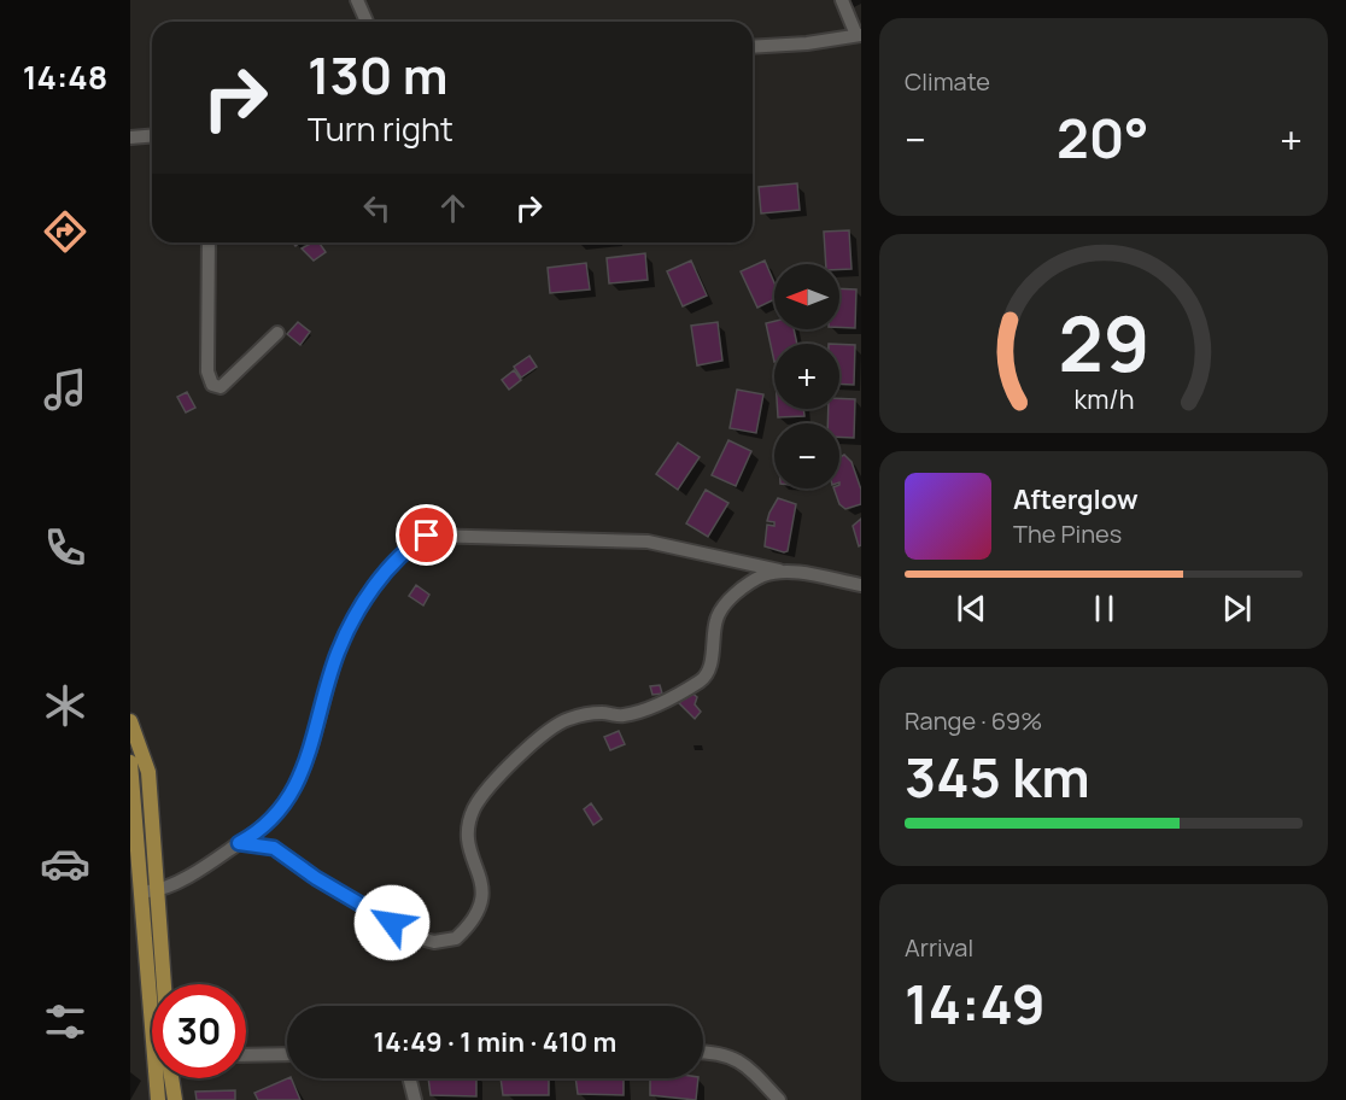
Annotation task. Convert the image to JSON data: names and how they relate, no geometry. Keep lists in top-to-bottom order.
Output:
{
  "north": "left",
  "page": {
    "tabs": "14:48",
    "tile": [
      "Climate",
      ["Range · 69%", "345 km"],
      ["Arrival", "14:49"]
    ],
    "turn": ["130 m", "Turn right"],
    "heat": ["−", "20°", "+"],
    "map_buttons": ["+", "−"],
    "song": ["Afterglow", "The Pines"],
    "limit": "30",
    "trip": "14:49 · 1 min · 410 m",
    "gauge": ["29", "km/h"]
  }
}
